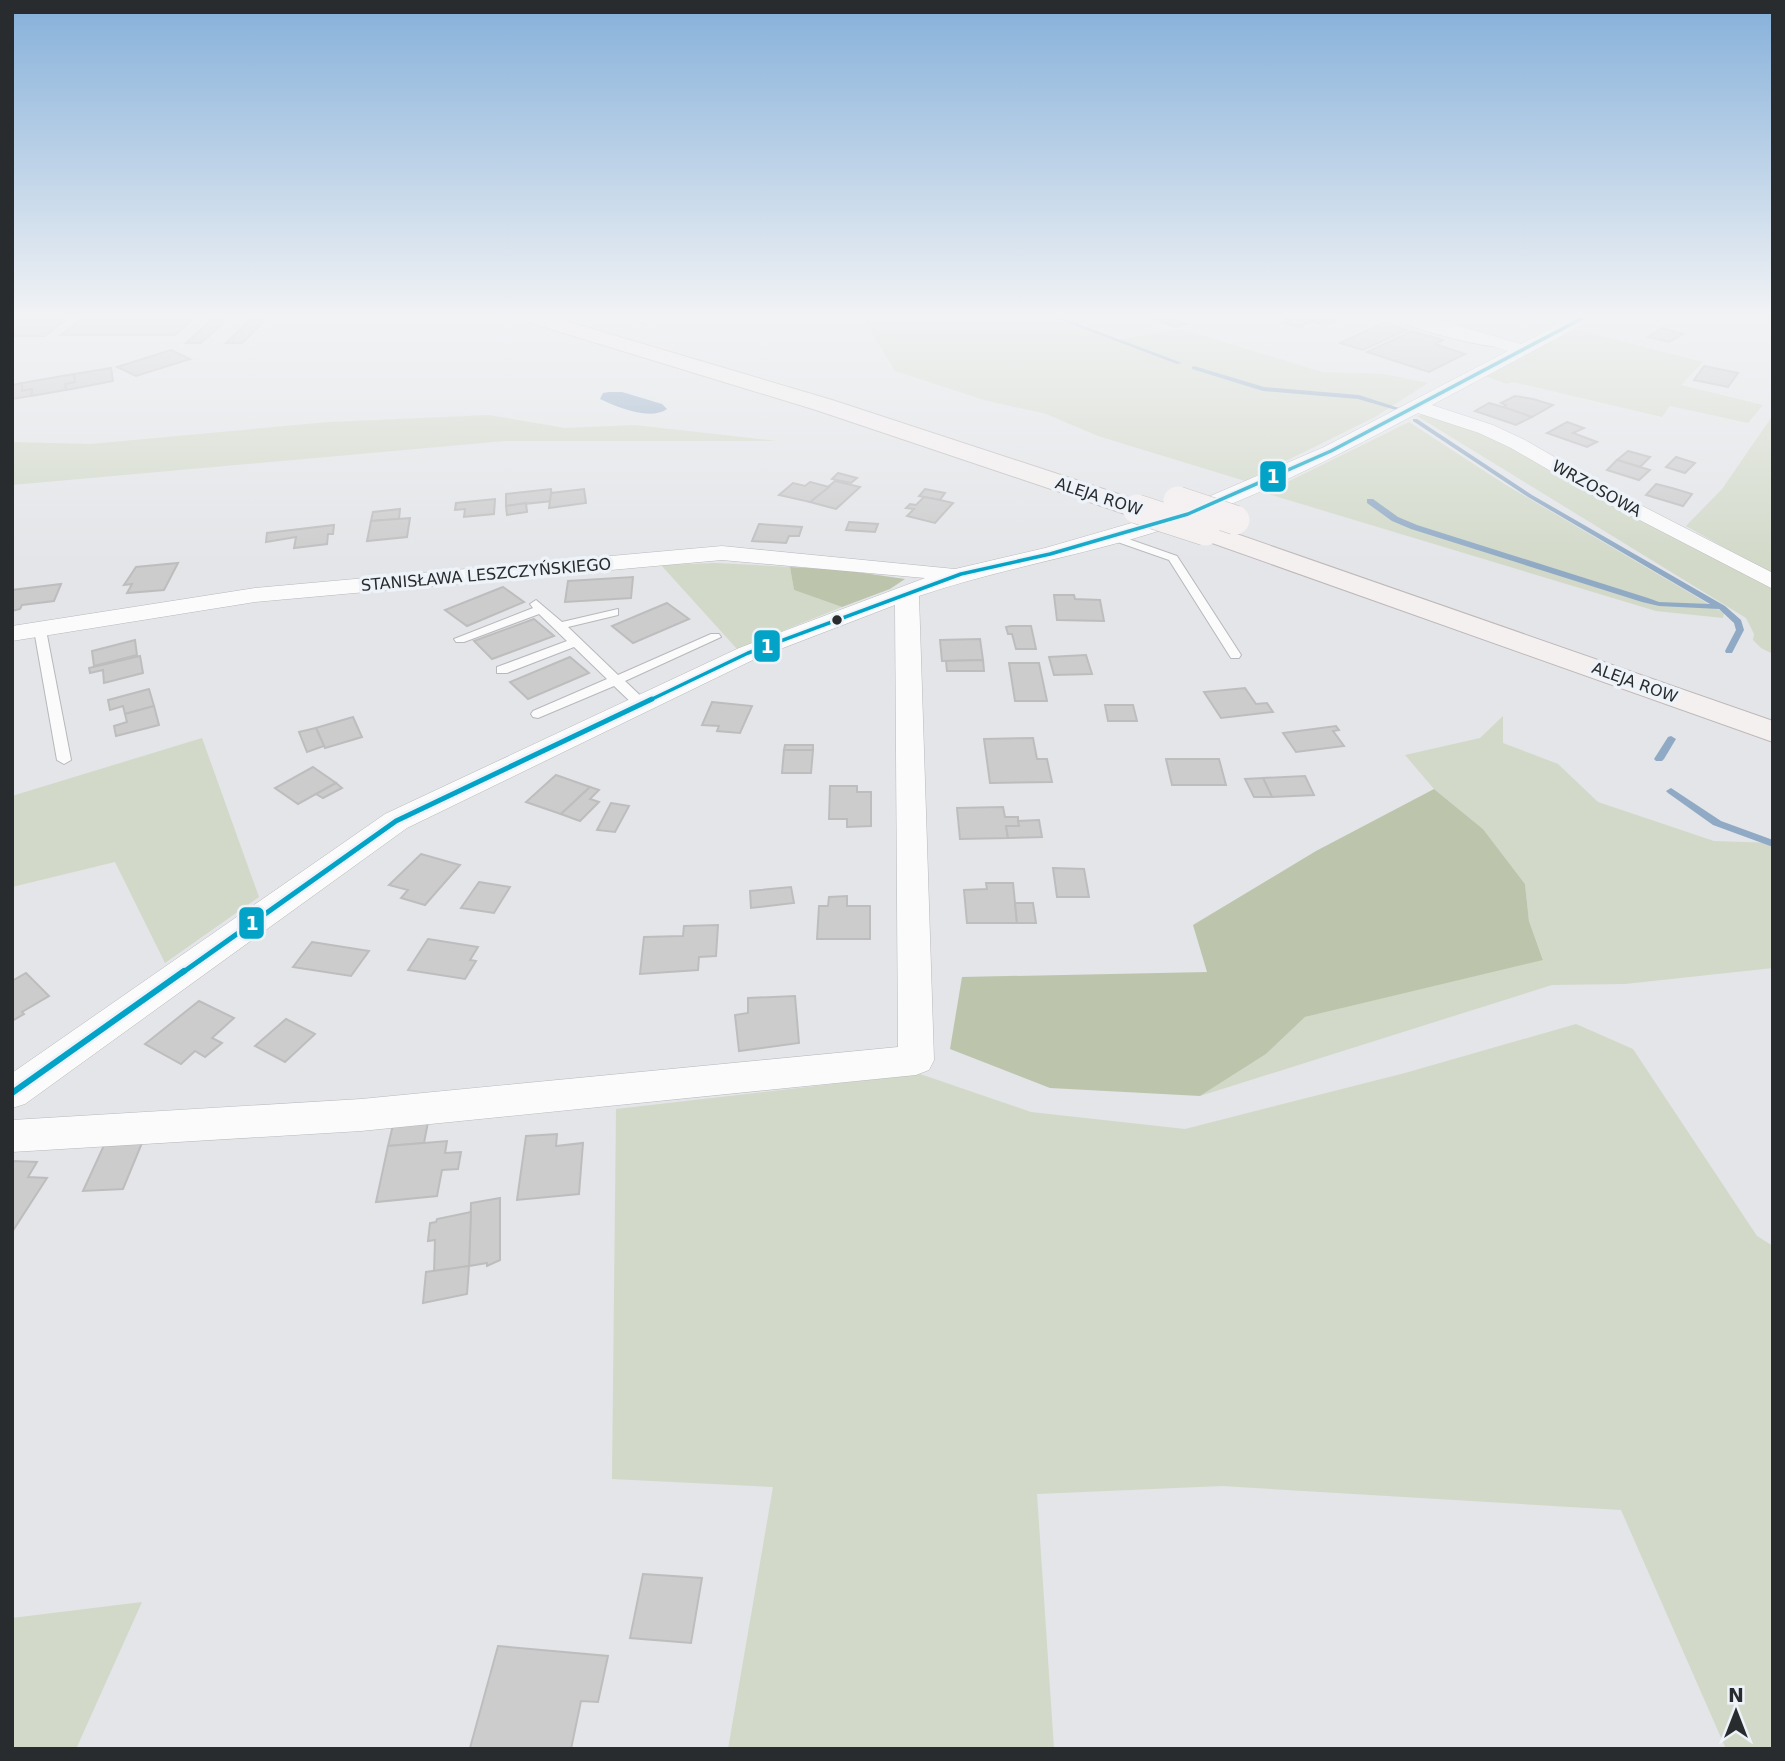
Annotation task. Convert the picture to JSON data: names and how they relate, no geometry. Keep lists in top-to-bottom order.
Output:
{
  "streets": {
    "main road": ["ALEJA ROW"],
    "street": ["WRZOSOWA", "STANISŁAWA LESZCZYŃSKIEGO"]
  },
  "lines": ["transit line 1"],
  "north": "top"
}
